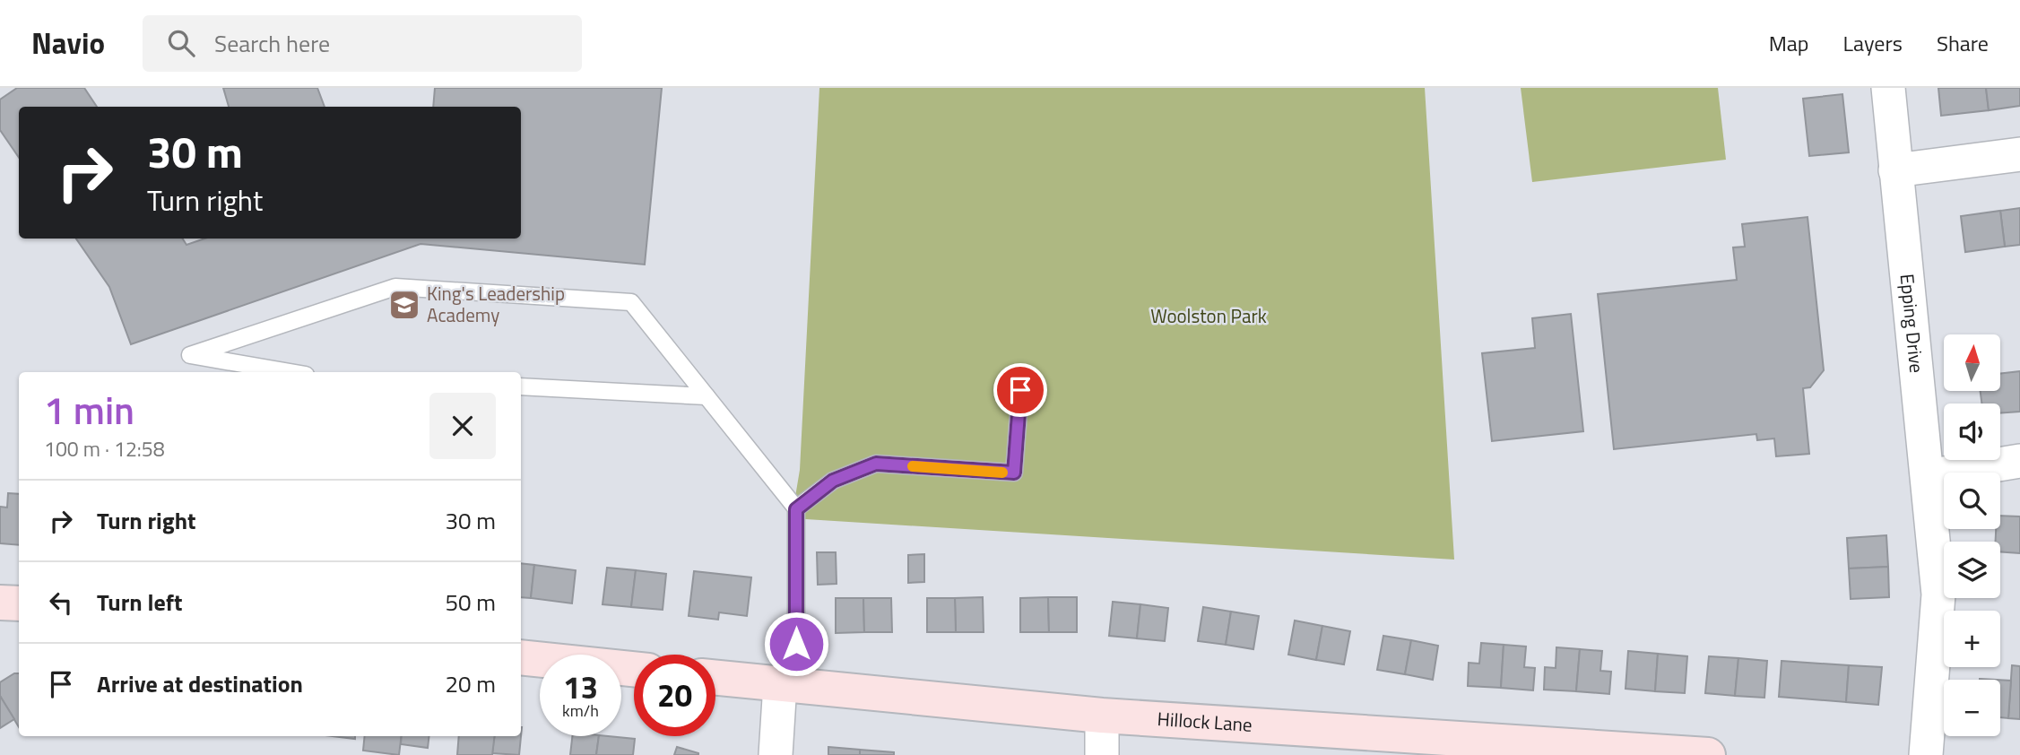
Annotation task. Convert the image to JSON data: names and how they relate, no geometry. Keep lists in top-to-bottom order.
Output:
{
  "streets": {
    "street": ["Epping Drive", "Hillock Lane"]
  },
  "parks": ["Woolston Park"],
  "places": {
    "school or university": ["King's Leadership Academy"]
  },
  "north": "top",
  "page": {
    "header": "Navio",
    "search": "Search here",
    "nav": ["Map", "Layers", "Share"],
    "turn": ["30 m", "Turn right"],
    "map_buttons": ["+", "−"],
    "heading": ["1 min", "100 m · 12:58"],
    "list": [
      {
        "name": "Turn right",
        "value": "30 m"
      },
      {
        "name": "Turn left",
        "value": "50 m"
      },
      {
        "name": "Arrive at destination",
        "value": "20 m"
      }
    ],
    "speed": "13 km/h",
    "limit": "20"
  }
}
